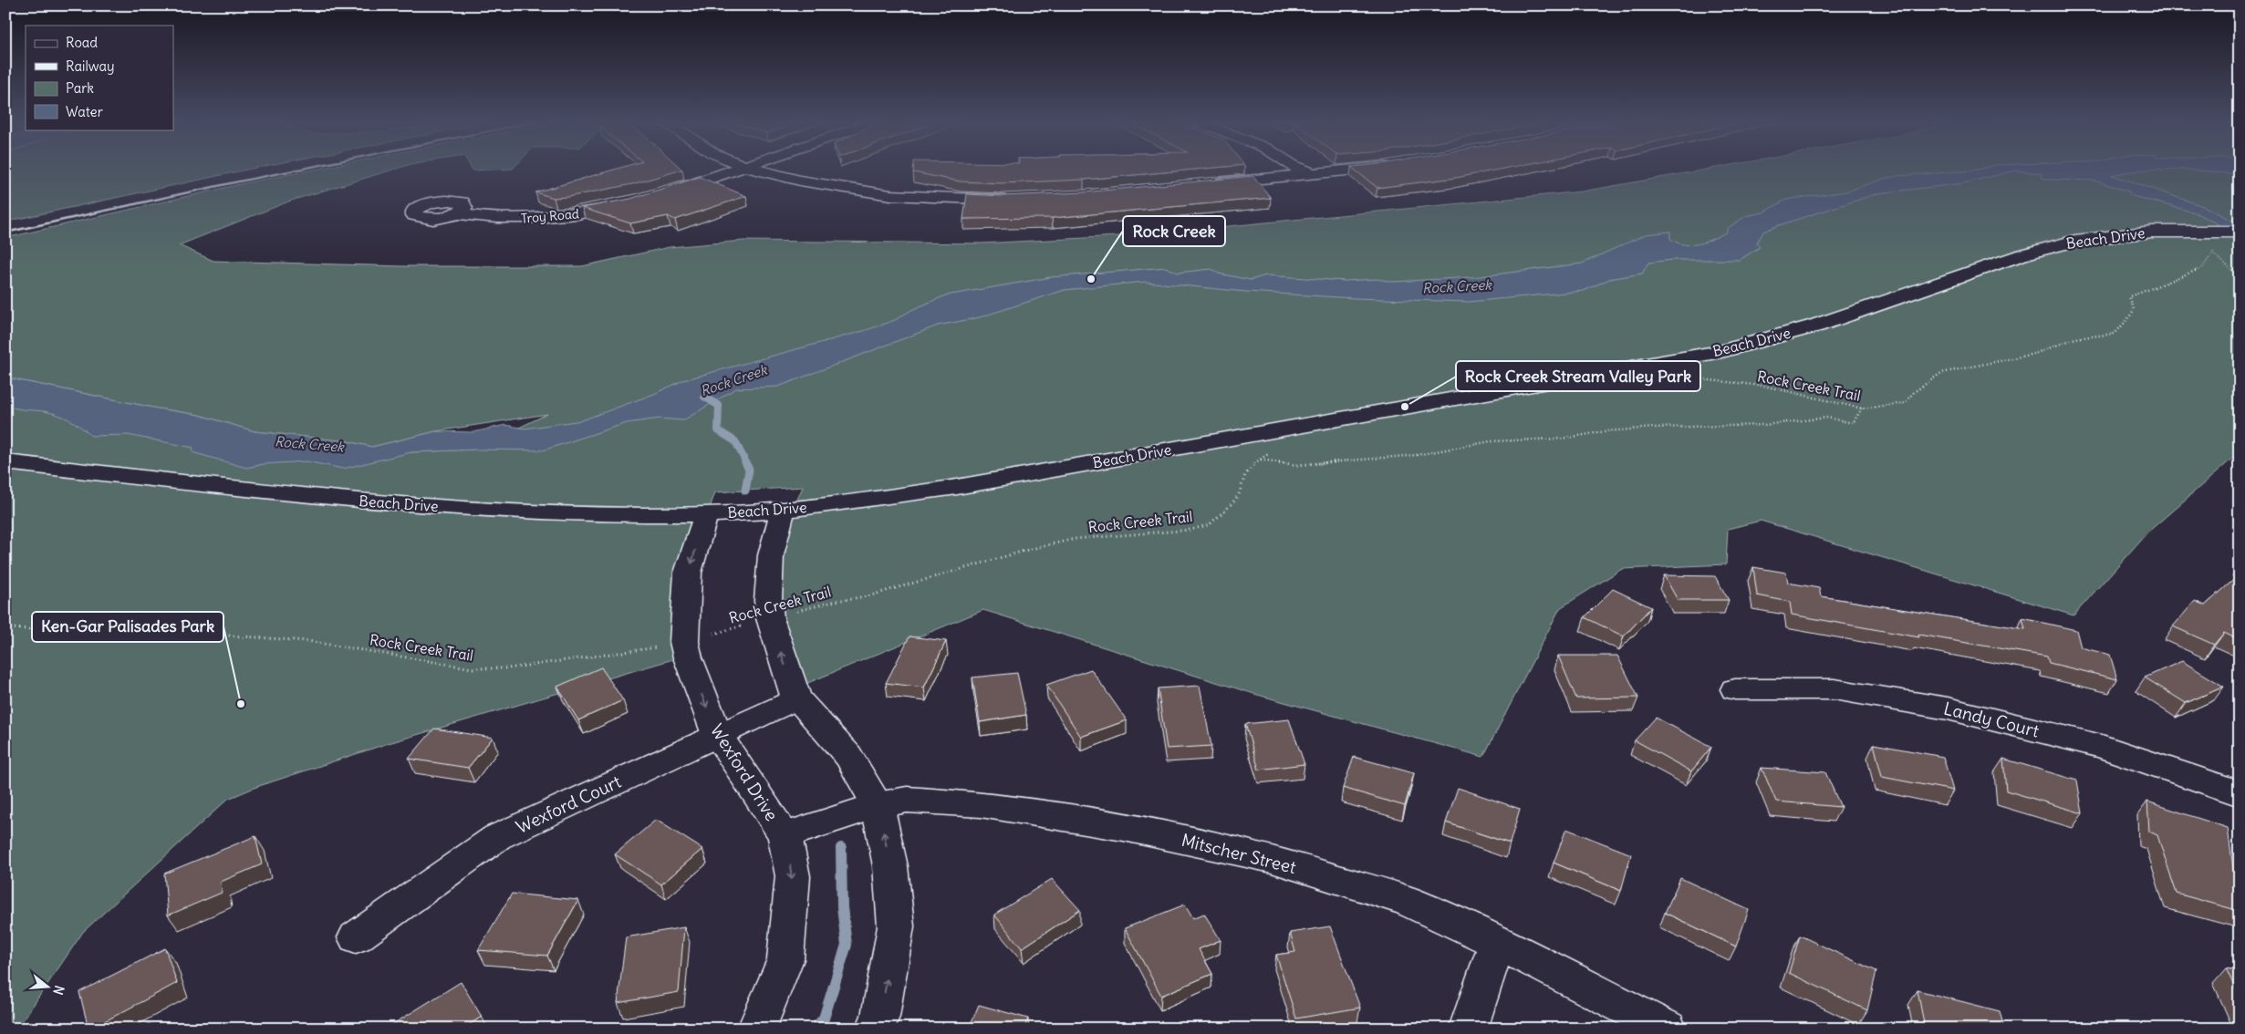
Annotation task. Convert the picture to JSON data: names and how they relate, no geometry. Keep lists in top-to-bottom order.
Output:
{
  "streets": {
    "street": [
      "Troy Road",
      "Beach Drive",
      "Landy Court",
      "Wexford Drive",
      "Wexford Court",
      "Mitscher Street"
    ],
    "path": ["Rock Creek Trail"]
  },
  "crossings": [
    ["Beach Drive", "Rock Creek Trail"],
    ["Beach Drive", "Wexford Drive"],
    ["Rock Creek Trail", "Wexford Drive"],
    ["Wexford Drive", "Wexford Court"],
    ["Wexford Drive", "Mitscher Street"]
  ],
  "water": ["Rock Creek"],
  "places": ["Rock Creek", "Rock Creek Stream Valley Park", "Ken-Gar Palisades Park"],
  "legend": [
    "Road",
    "Railway",
    "Park",
    "Water"
  ],
  "north": "right"
}
